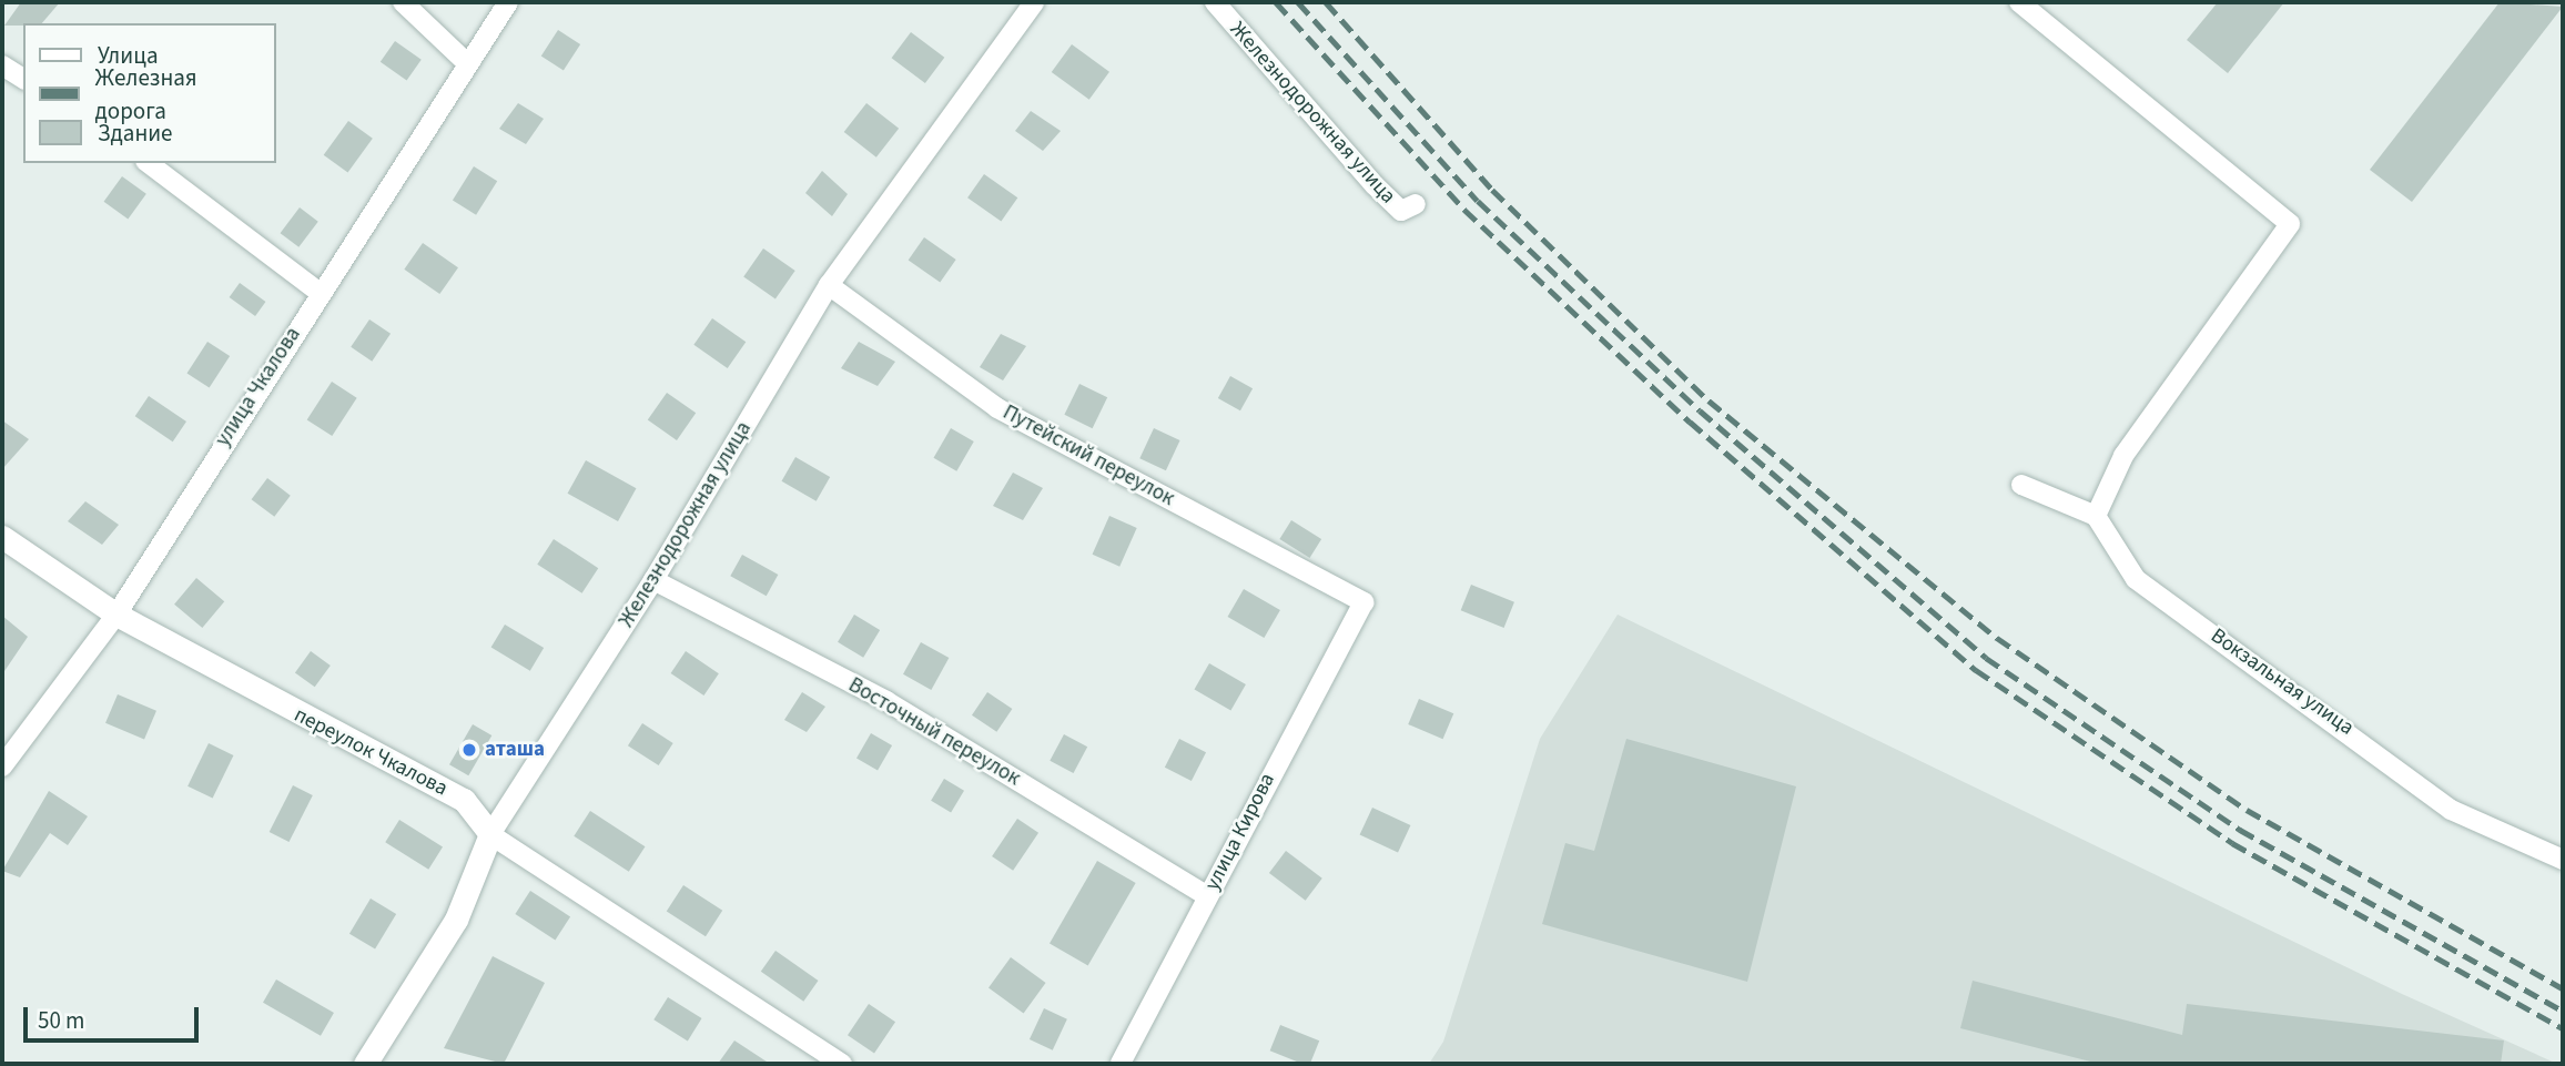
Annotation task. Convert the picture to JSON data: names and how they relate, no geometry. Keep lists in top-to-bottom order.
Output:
{
  "streets": {
    "street": [
      "Железнодорожная улица",
      "улица Чкалова",
      "Путейский переулок",
      "Вокзальная улица",
      "Восточный переулок",
      "переулок Чкалова",
      "улица Кирова"
    ]
  },
  "crossings": [
    ["Железнодорожная улица", "Путейский переулок"],
    ["Железнодорожная улица", "Восточный переулок"],
    ["Железнодорожная улица", "переулок Чкалова"],
    ["улица Чкалова", "переулок Чкалова"],
    ["Путейский переулок", "улица Кирова"],
    ["Восточный переулок", "улица Кирова"]
  ],
  "places": ["аташа"],
  "legend": ["Улица", "Железная дорога", "Здание"],
  "scale_bar": "50 m"
}
